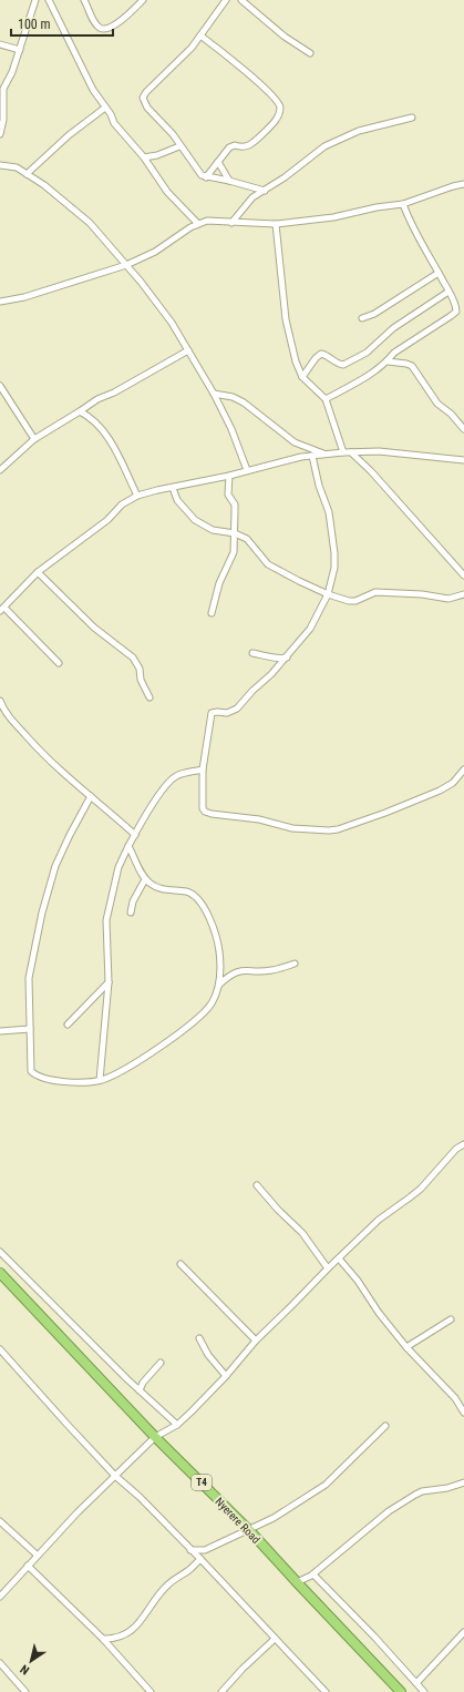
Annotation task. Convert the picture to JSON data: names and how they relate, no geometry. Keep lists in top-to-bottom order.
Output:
{
  "streets": {
    "highway": ["T4", "Nyerere Road"]
  },
  "scale_bar": "100 m",
  "north": "bottom left"
}
